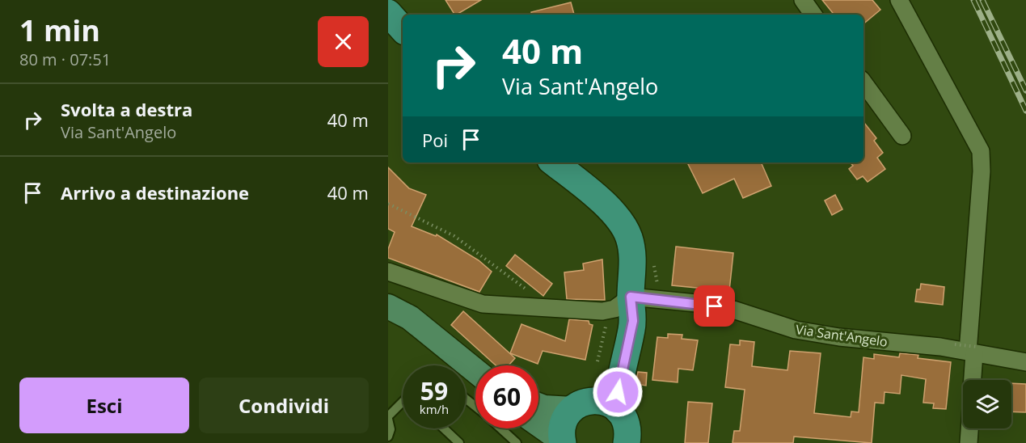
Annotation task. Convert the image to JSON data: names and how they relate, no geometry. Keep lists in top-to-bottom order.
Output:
{
  "streets": {
    "street": ["Via Sant'Angelo"]
  },
  "page": {
    "heading": ["1 min", "80 m · 07:51"],
    "turn": ["40 m", "Via Sant'Angelo"],
    "list": [
      {
        "name": "Svolta a destra",
        "note": "Via Sant'Angelo",
        "value": "40 m"
      },
      {
        "name": "Arrivo a destinazione",
        "value": "40 m"
      }
    ],
    "then": "Poi",
    "speed": "59 km/h",
    "limit": "60",
    "buttons": ["Esci", "Condividi"]
  }
}
